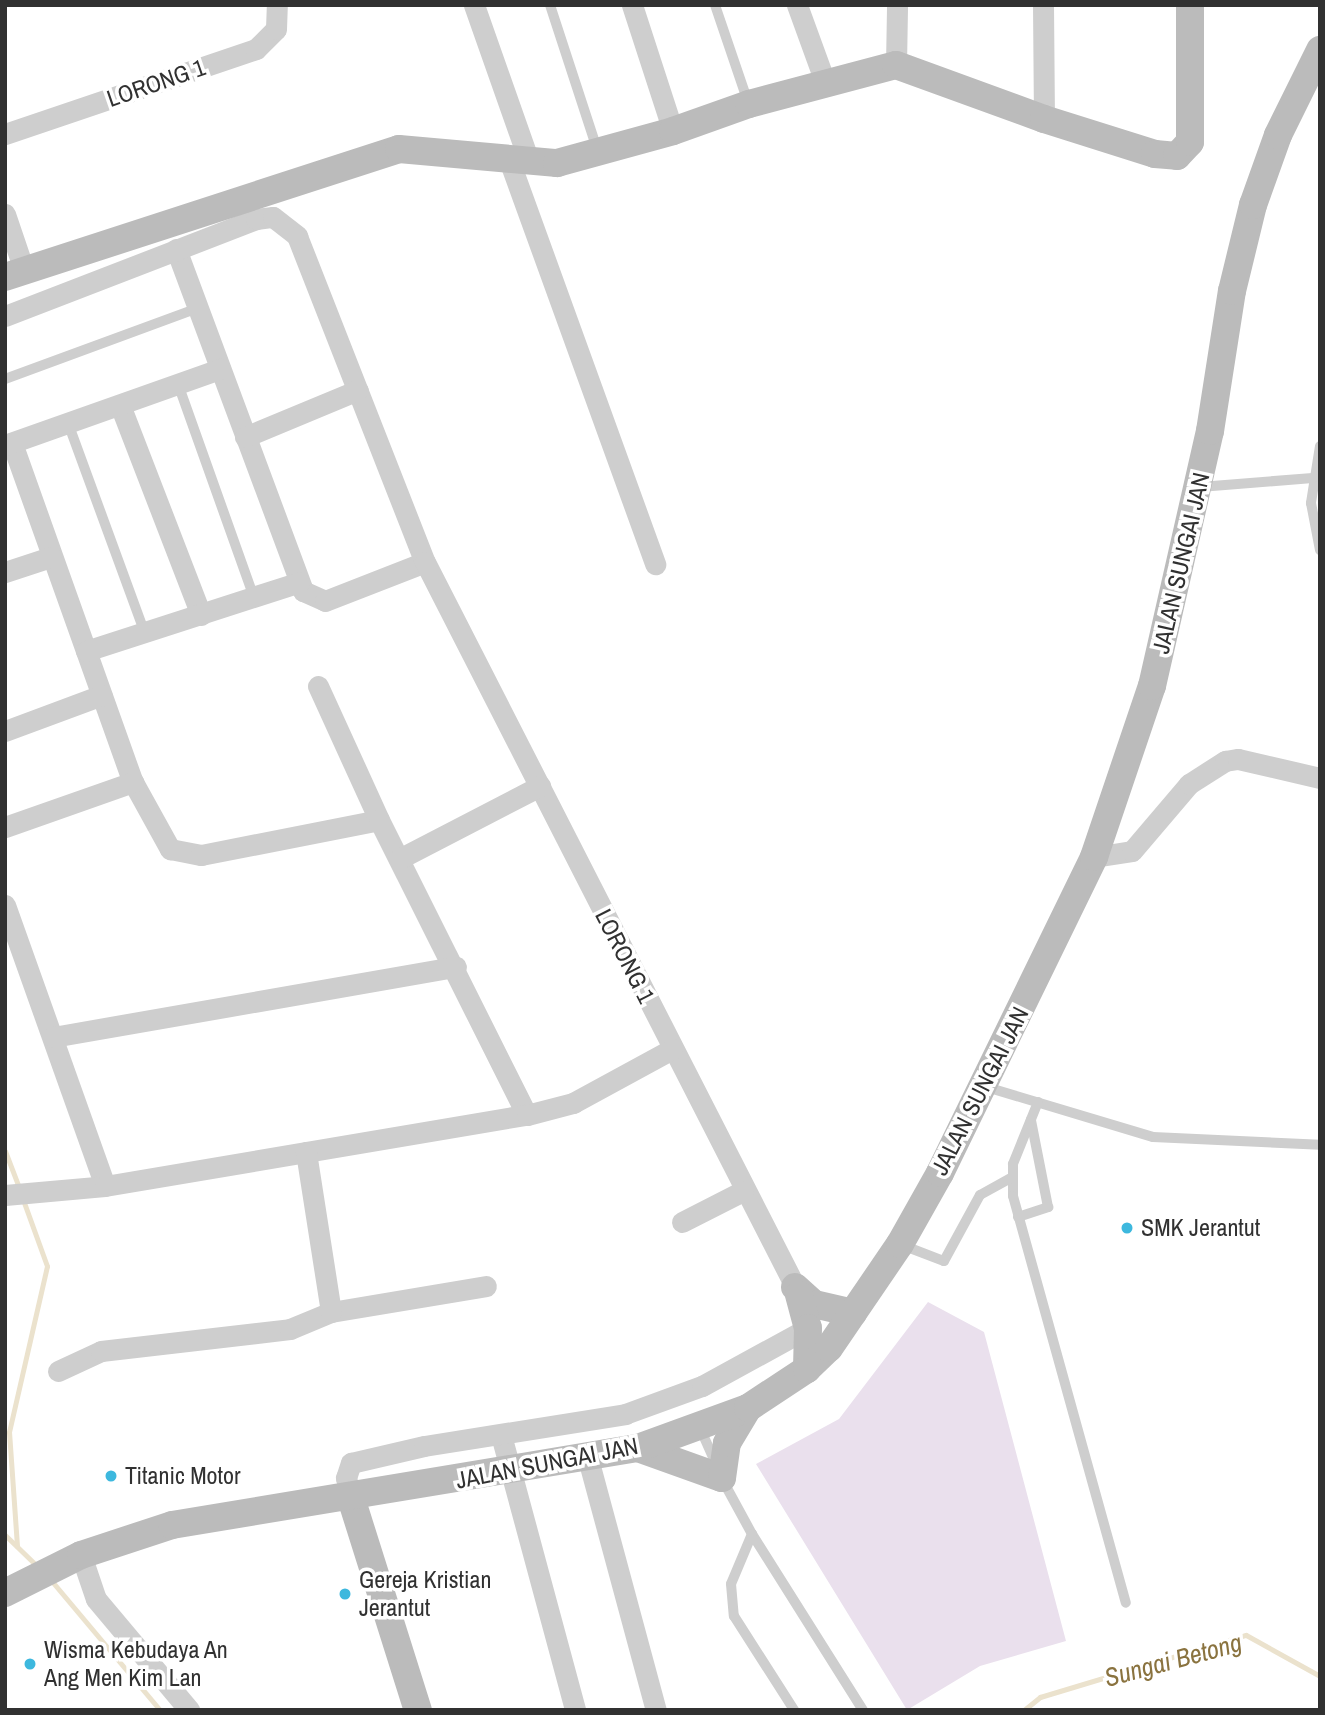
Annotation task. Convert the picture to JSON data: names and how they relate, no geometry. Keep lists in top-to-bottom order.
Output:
{
  "streets": {
    "main road": ["JALAN SUNGAI JAN"],
    "street": ["LORONG 1"]
  },
  "crossings": [
    ["LORONG 1", "JALAN SUNGAI JAN"]
  ],
  "water": ["Sungai Betong"],
  "places": [
    "SMK Jerantut",
    "Titanic Motor",
    "Gereja Kristian Jerantut",
    "Wisma Kebudaya An Ang Men Kim Lan"
  ]
}
